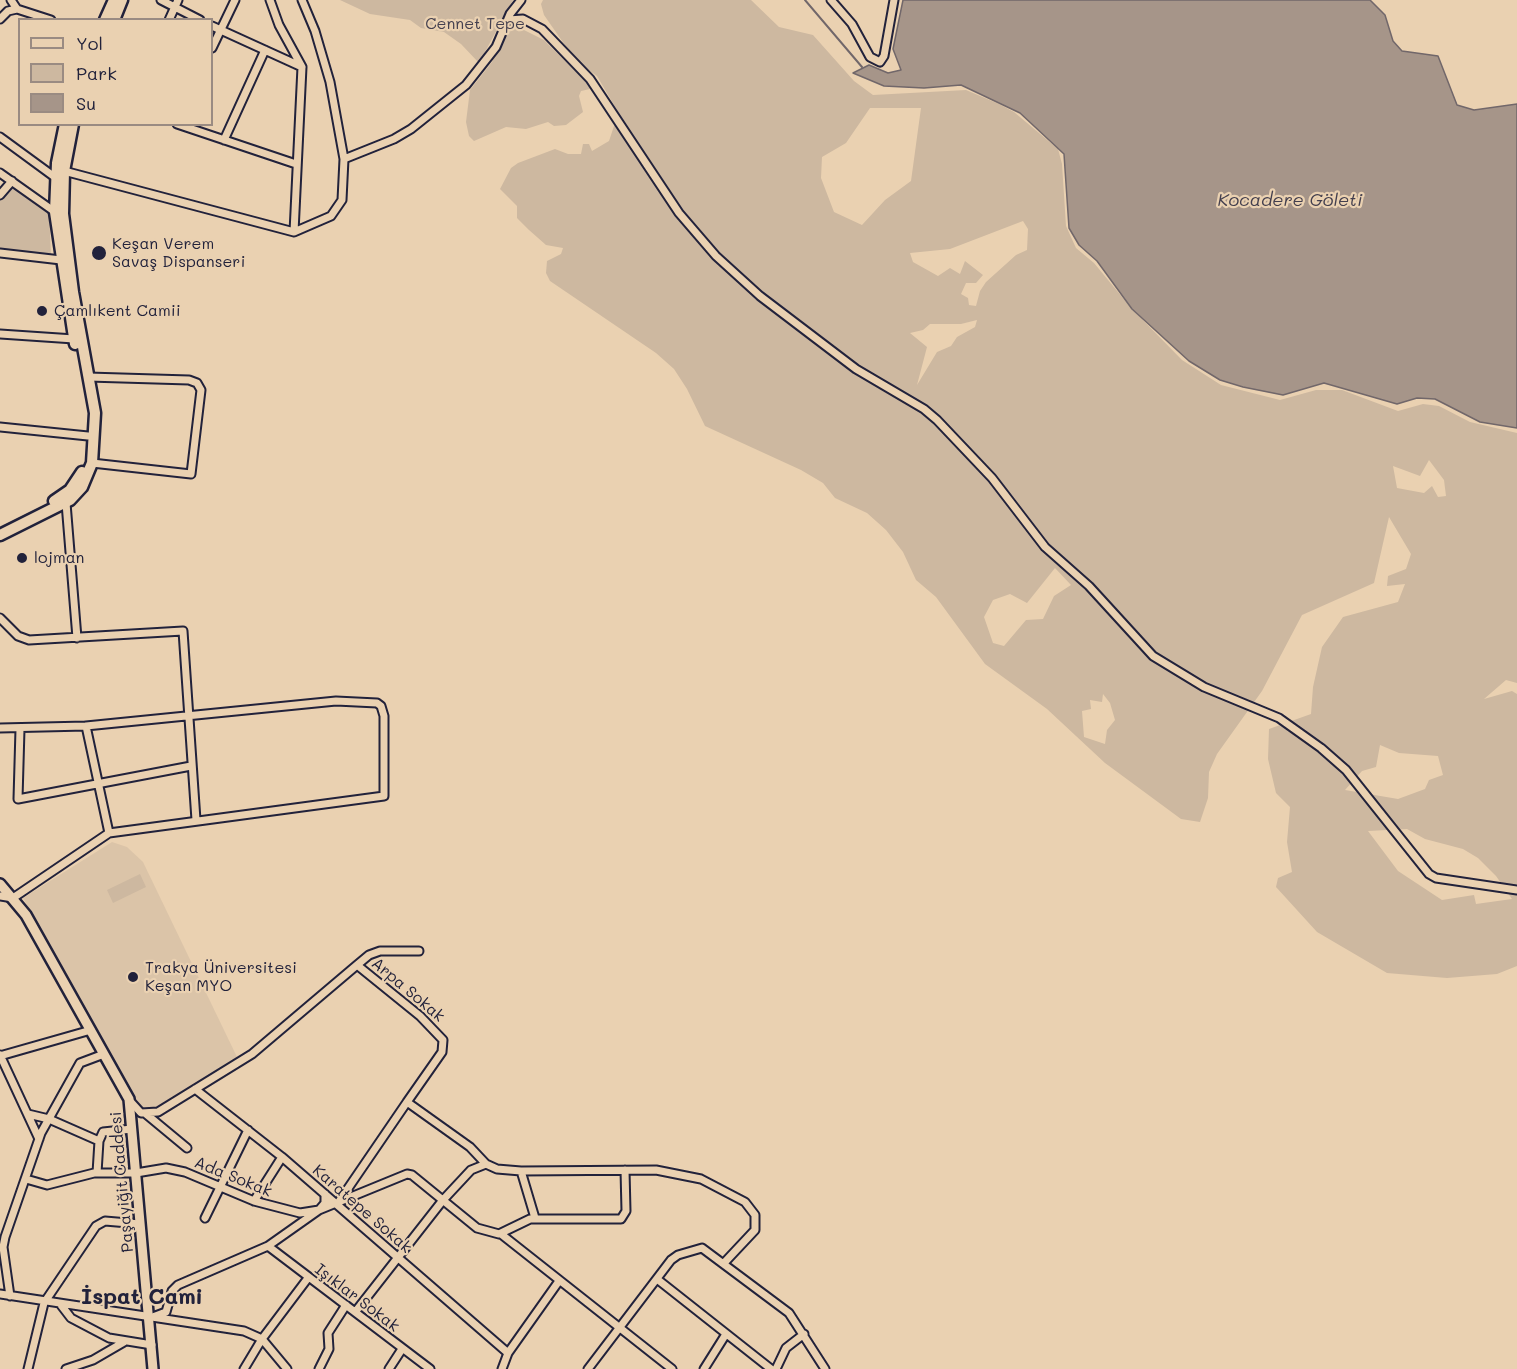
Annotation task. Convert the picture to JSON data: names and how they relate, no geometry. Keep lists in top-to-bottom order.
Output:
{
  "streets": {
    "main road": ["Paşayiğit Caddesi"],
    "street": [
      "Arpa Sokak",
      "Ada Sokak",
      "Karatepe Sokak",
      "Işıklar Sokak"
    ]
  },
  "crossings": [
    ["Arpa Sokak", "Paşayiğit Caddesi"],
    ["Arpa Sokak", "Karatepe Sokak"],
    ["Ada Sokak", "Paşayiğit Caddesi"]
  ],
  "districts": ["İspat Cami"],
  "water": ["Kocadere Göleti"],
  "parks": ["Cennet Tepe"],
  "places": [
    "Keşan Verem Savaş Dispanseri",
    "Çamlıkent Camii",
    "lojman",
    "Trakya Üniversitesi Keşan MYO"
  ],
  "legend": ["Yol", "Park", "Su"]
}
